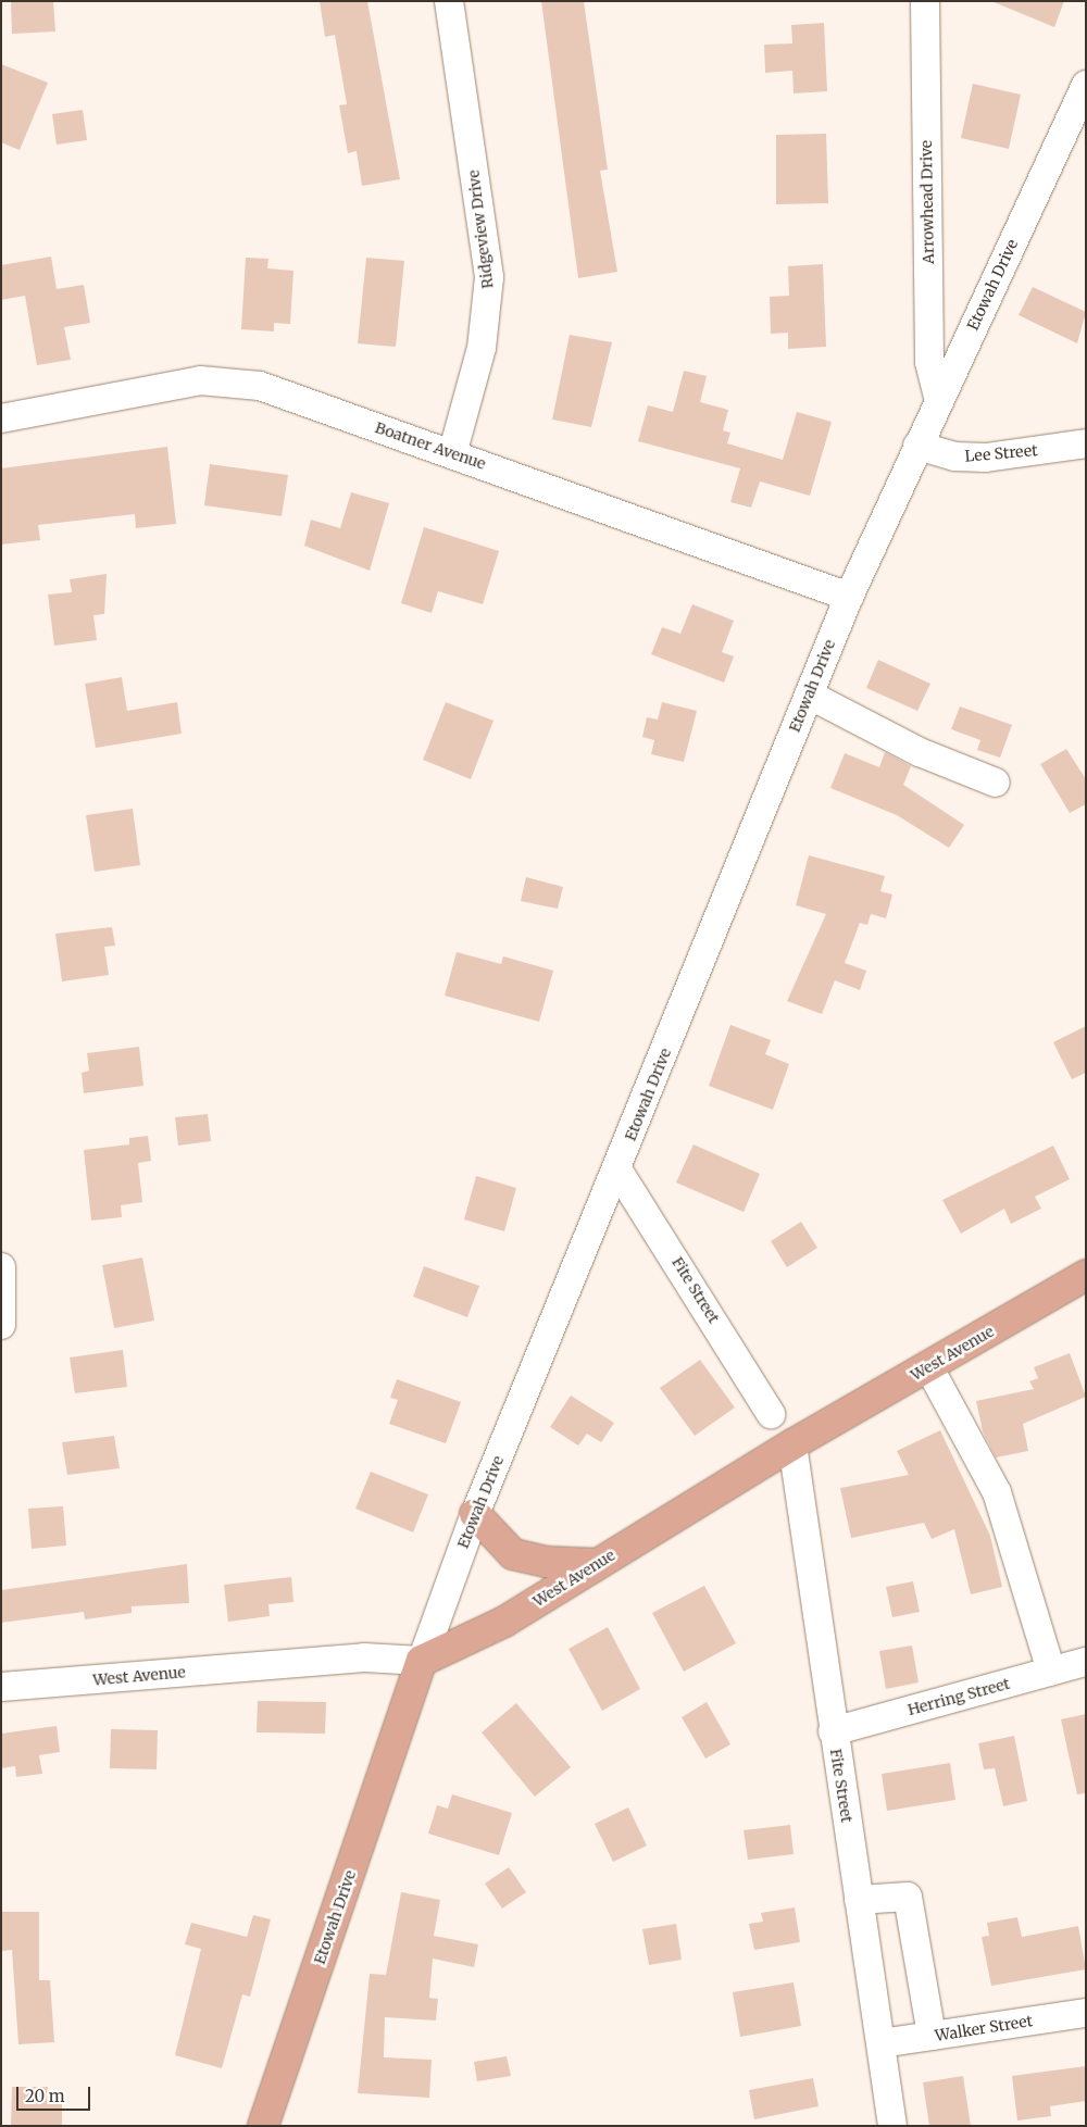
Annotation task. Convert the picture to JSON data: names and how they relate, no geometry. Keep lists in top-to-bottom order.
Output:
{
  "streets": {
    "main road": ["Etowah Drive", "West Avenue"],
    "street": [
      "Arrowhead Drive",
      "Ridgeview Drive",
      "Boatner Avenue",
      "Lee Street",
      "Fite Street",
      "Herring Street",
      "Walker Street"
    ]
  },
  "crossings": [
    ["Arrowhead Drive", "Etowah Drive"],
    ["Ridgeview Drive", "Boatner Avenue"],
    ["Etowah Drive", "Boatner Avenue"],
    ["Etowah Drive", "Lee Street"],
    ["Etowah Drive", "Fite Street"],
    ["Etowah Drive", "West Avenue"],
    ["Fite Street", "West Avenue"],
    ["Fite Street", "Herring Street"],
    ["Fite Street", "Walker Street"]
  ],
  "scale_bar": "20 m"
}
